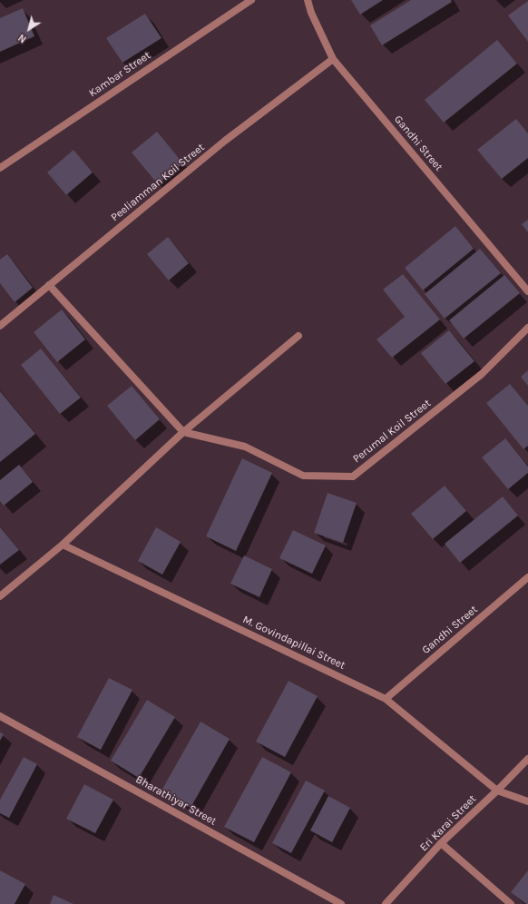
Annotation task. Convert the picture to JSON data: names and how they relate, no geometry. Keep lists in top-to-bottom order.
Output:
{
  "streets": {
    "street": [
      "Kambar Street",
      "Gandhi Street",
      "Peeliamman Koil Street",
      "Perumal Koil Street",
      "M. Govindapillai Street",
      "Bharathiyar Street",
      "Eri Karai Street"
    ]
  },
  "crossings": [
    ["Gandhi Street", "Peeliamman Koil Street"],
    ["Gandhi Street", "M. Govindapillai Street"],
    ["M. Govindapillai Street", "Eri Karai Street"]
  ],
  "north": "bottom left"
}
